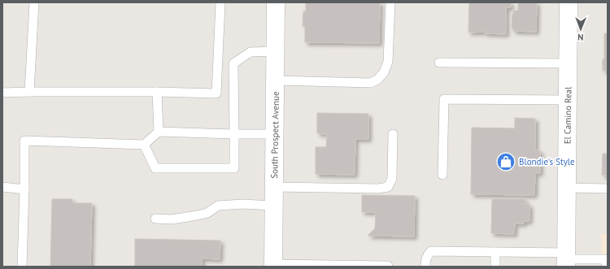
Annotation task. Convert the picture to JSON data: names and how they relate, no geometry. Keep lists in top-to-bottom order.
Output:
{
  "streets": {
    "street": ["El Camino Real", "South Prospect Avenue"]
  },
  "places": {
    "shop": ["Blondie's Style"]
  },
  "north": "bottom"
}
